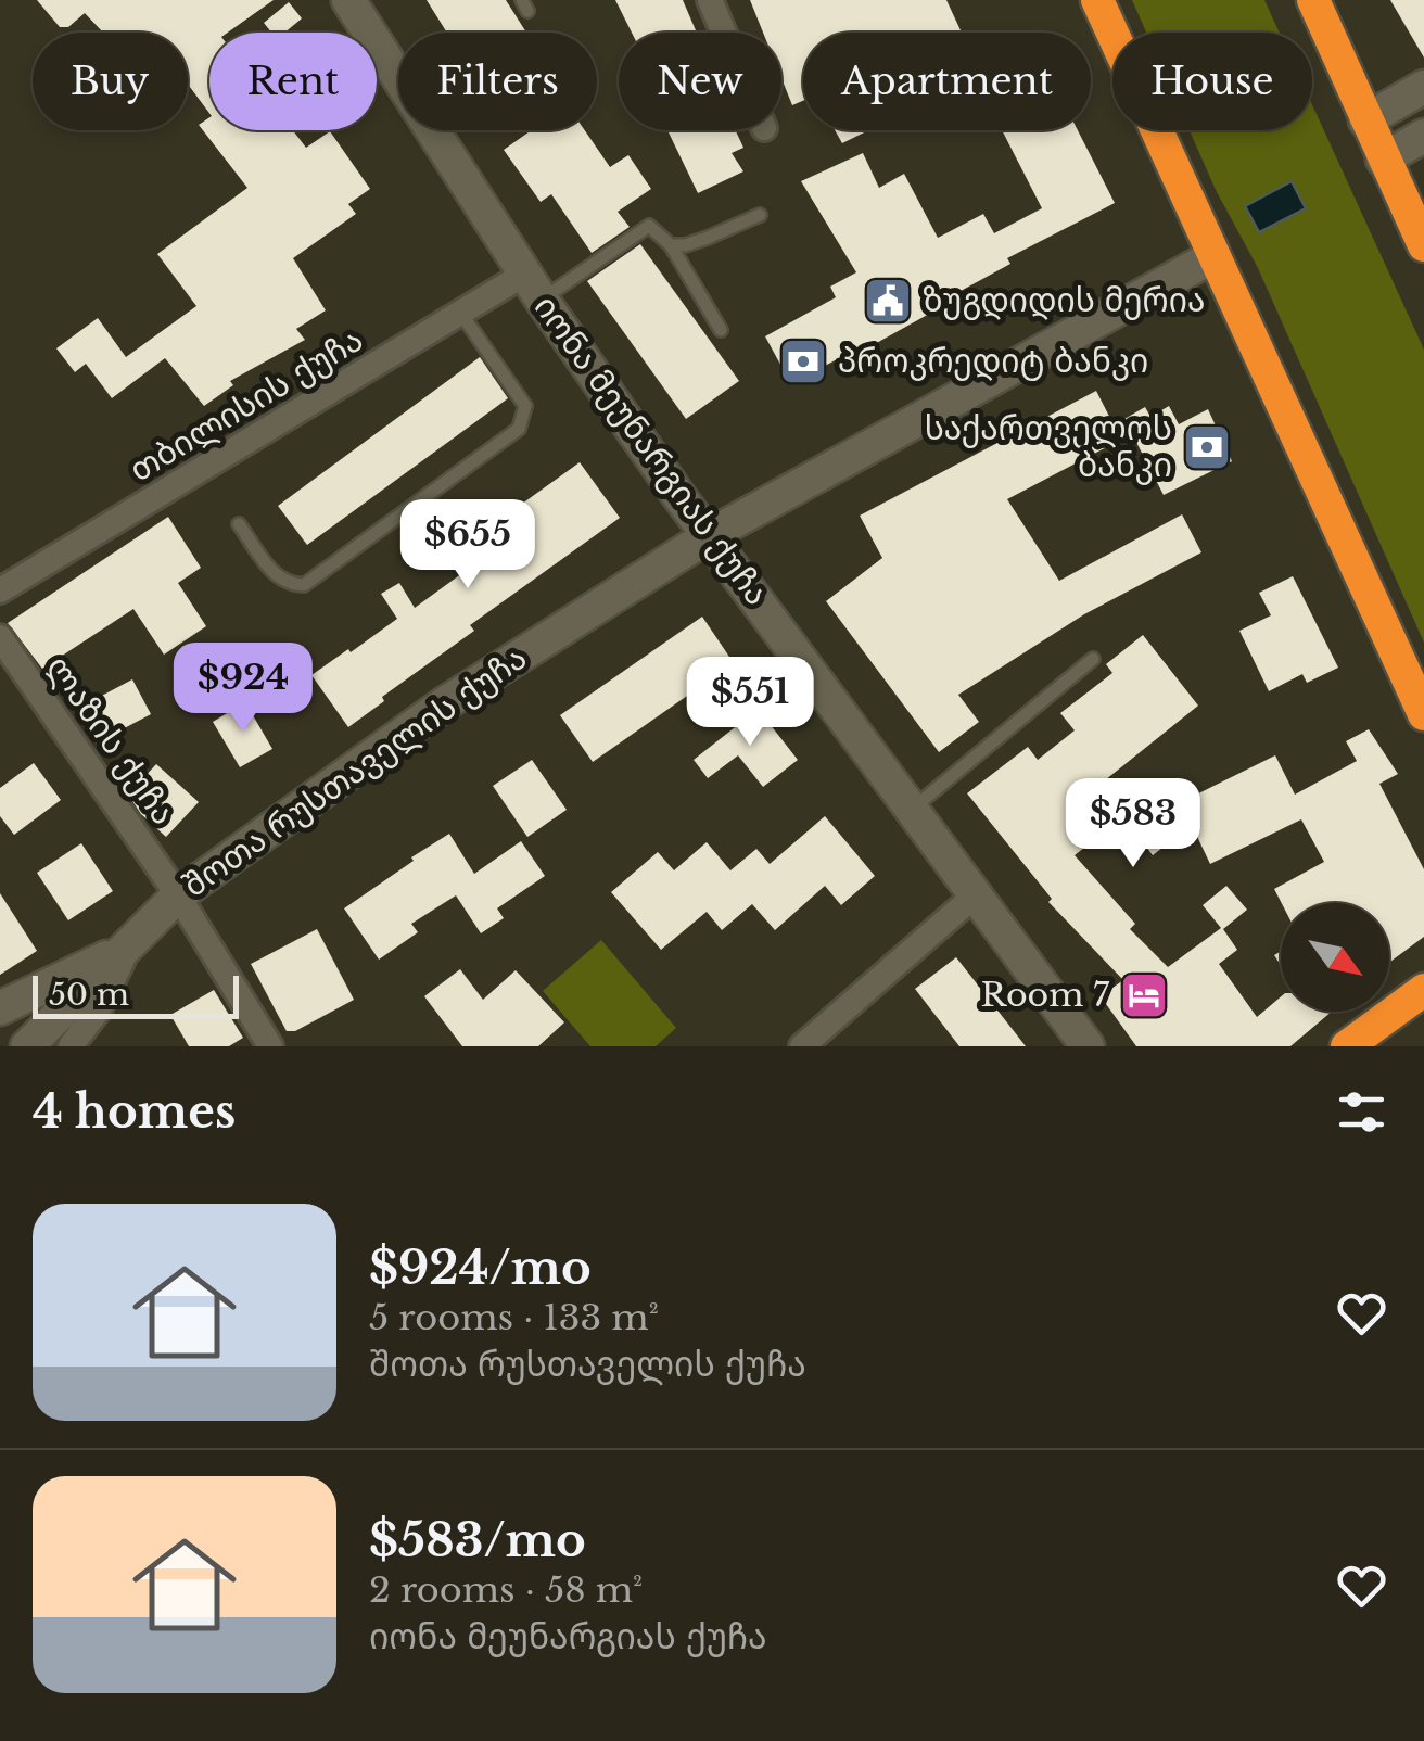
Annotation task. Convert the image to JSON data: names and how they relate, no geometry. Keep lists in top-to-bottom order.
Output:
{
  "streets": {
    "main road": ["იონა მეუნარგიას ქუჩა", "შოთა რუსთაველის ქუჩა"],
    "street": ["თბილისის ქუჩა", "ლაზის ქუჩა"]
  },
  "crossings": [
    ["თბილისის ქუჩა", "იონა მეუნარგიას ქუჩა"],
    ["იონა მეუნარგიას ქუჩა", "შოთა რუსთაველის ქუჩა"],
    ["ლაზის ქუჩა", "შოთა რუსთაველის ქუჩა"]
  ],
  "places": {
    "public building": ["ზუგდიდის მერია"],
    "bank": ["პროკრედიტ ბანკი", "საქართველოს ბანკი"],
    "hotel": ["Room 7"]
  },
  "scale_bar": "50 m",
  "north": "bottom right",
  "page": {
    "chip": [
      "Buy",
      "Rent",
      "Filters",
      "New",
      "Apartment",
      "House"
    ],
    "price": [
      "$655",
      "$924",
      "$551",
      "$583"
    ],
    "scale": "50 m",
    "heading": "4 homes",
    "list": [
      {
        "name": "$924/mo",
        "note": "5 rooms · 133 m² · შოთა რუსთაველის ქუჩა"
      },
      {
        "name": "$583/mo",
        "note": "2 rooms · 58 m² · იონა მეუნარგიას ქუჩა"
      }
    ]
  }
}
